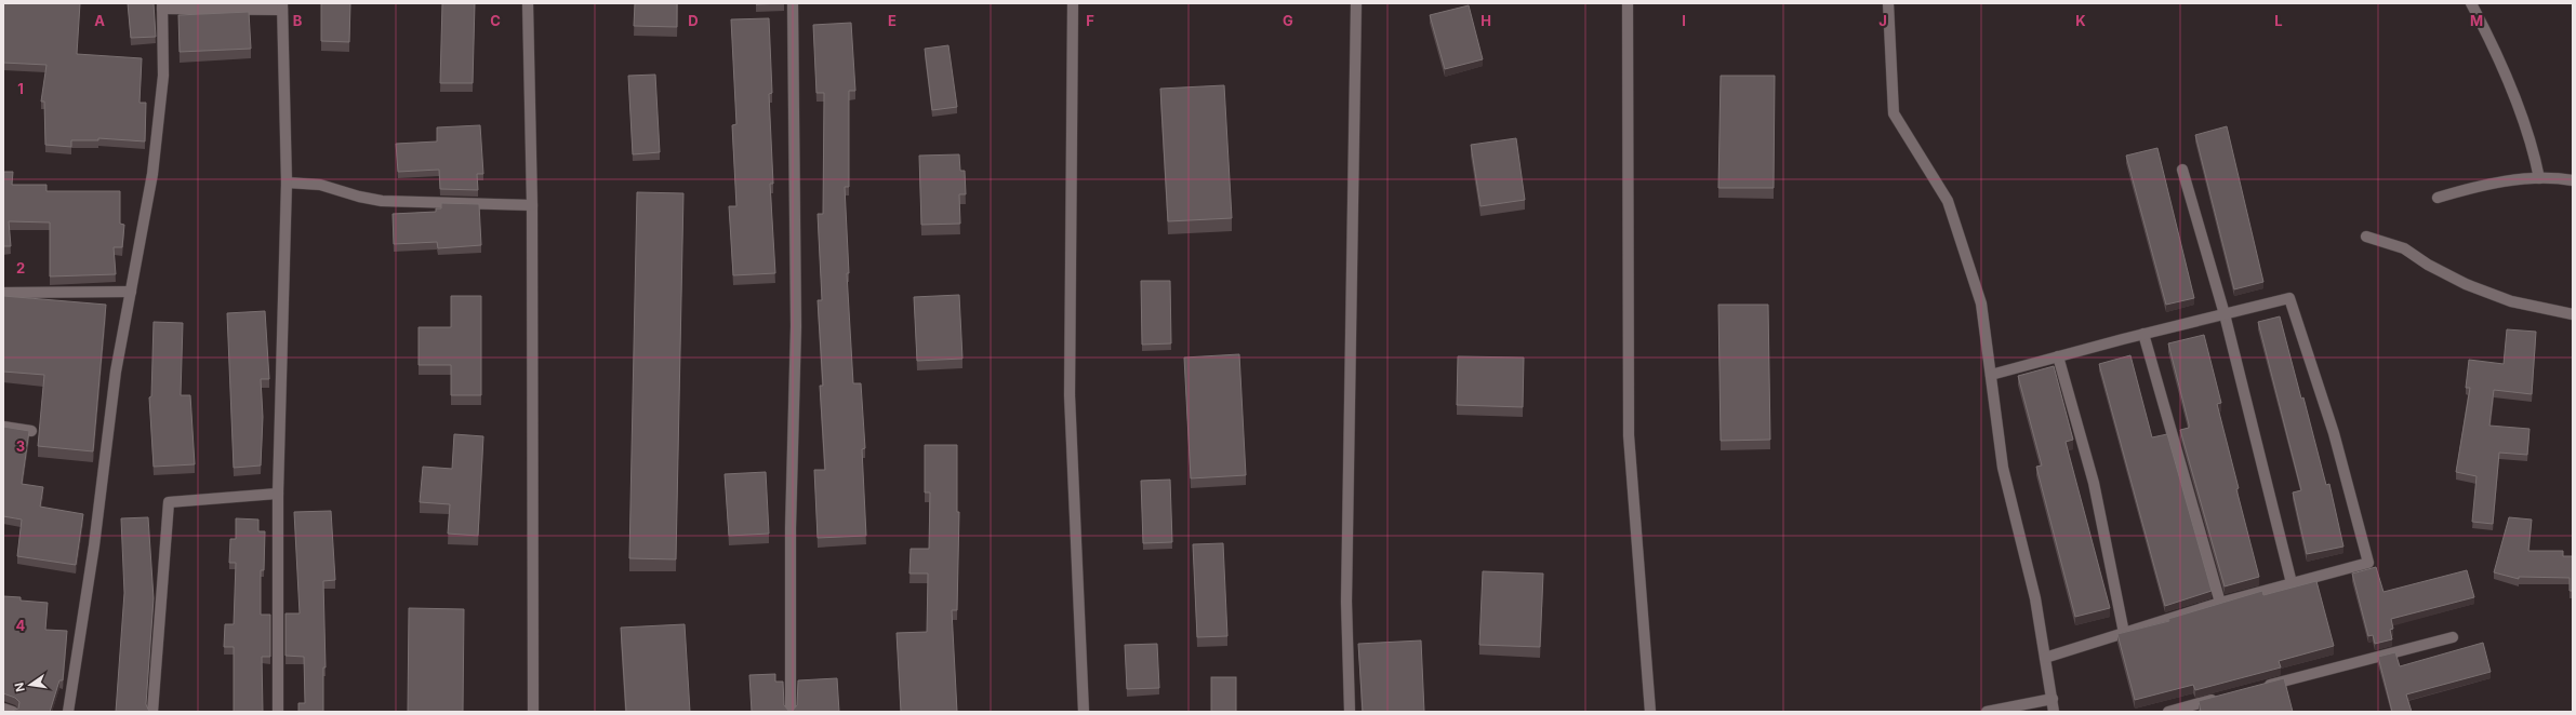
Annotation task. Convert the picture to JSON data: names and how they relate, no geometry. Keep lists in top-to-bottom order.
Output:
{
  "north": "left",
  "grid": {
    "columns": [
      "A",
      "B",
      "C",
      "D",
      "E",
      "F",
      "G",
      "H",
      "I",
      "J",
      "K",
      "L",
      "M"
    ],
    "rows": [
      "1",
      "2",
      "3",
      "4"
    ]
  }
}
